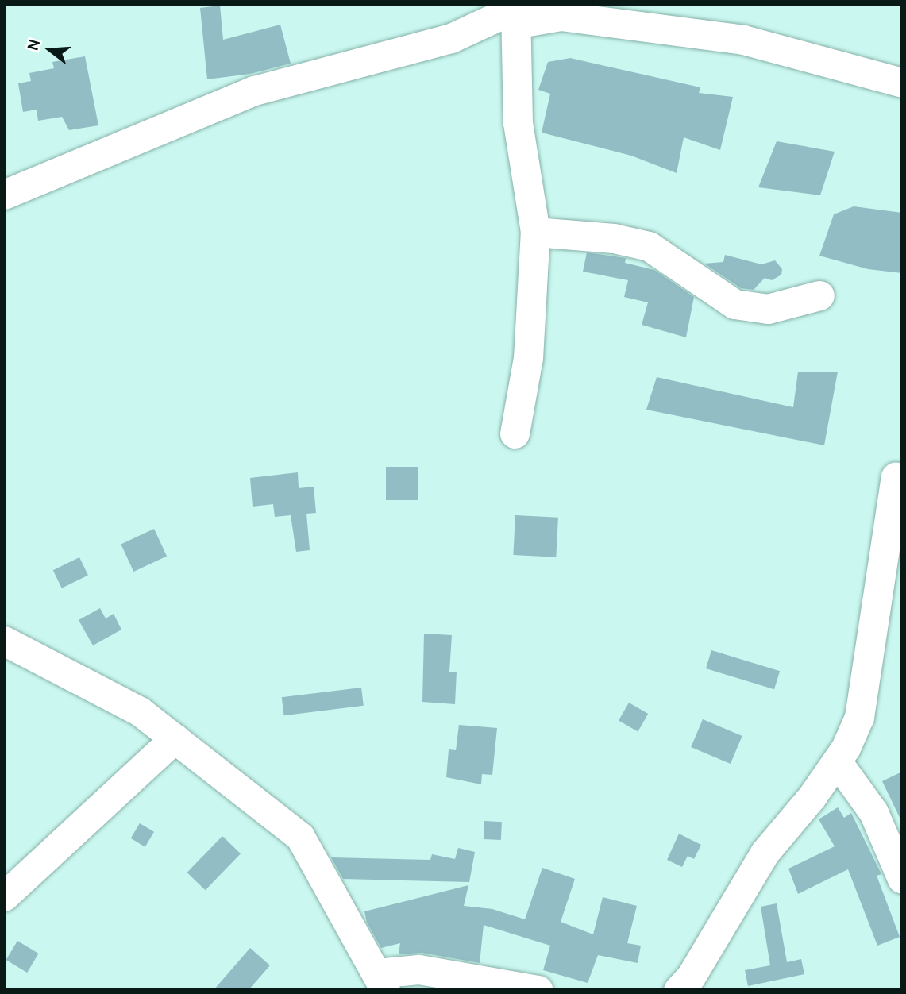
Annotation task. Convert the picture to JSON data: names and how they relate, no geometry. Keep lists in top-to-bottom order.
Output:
{
  "north": "left"
}
